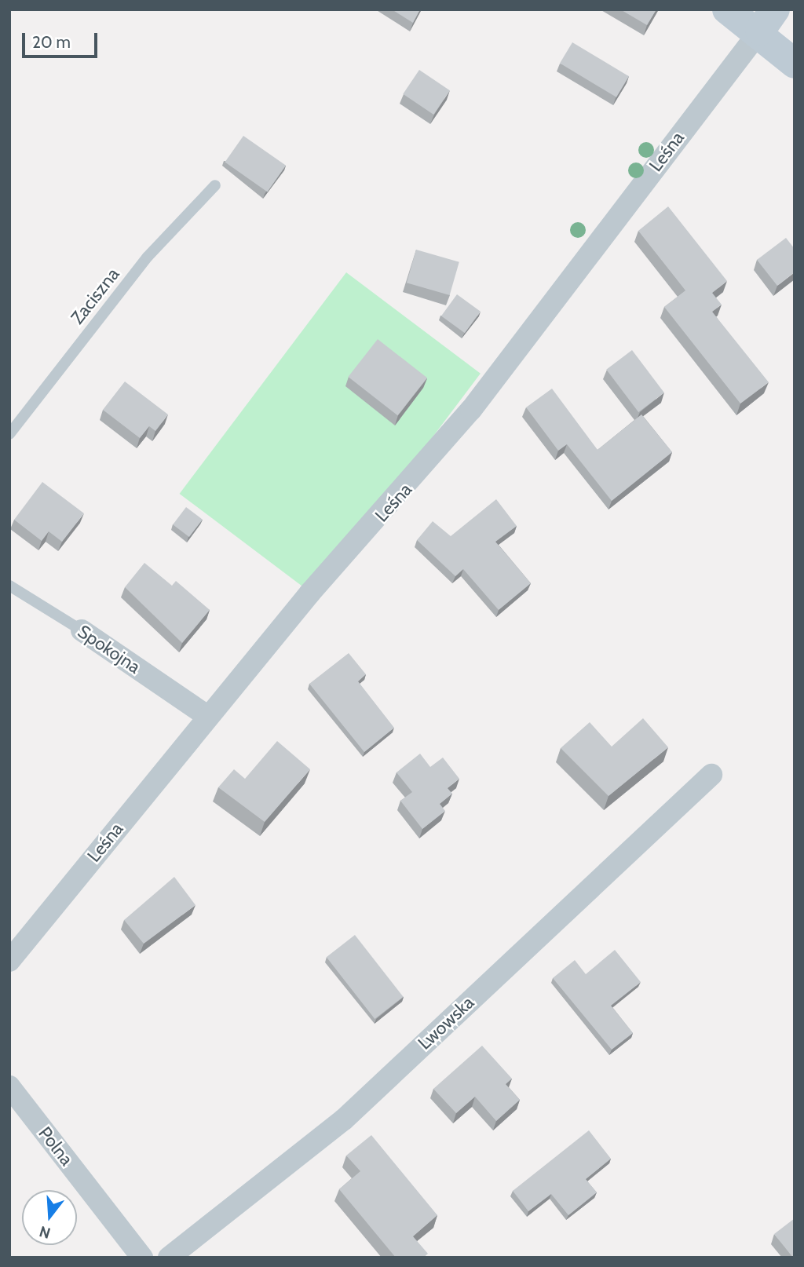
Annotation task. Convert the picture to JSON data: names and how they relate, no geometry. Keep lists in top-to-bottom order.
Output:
{
  "streets": {
    "street": [
      "Leśna",
      "Spokojna",
      "Lwowska",
      "Polna"
    ],
    "lane": ["Zaciszna"]
  },
  "crossings": [
    ["Leśna", "Spokojna"]
  ],
  "scale_bar": "20 m",
  "north": "bottom"
}
